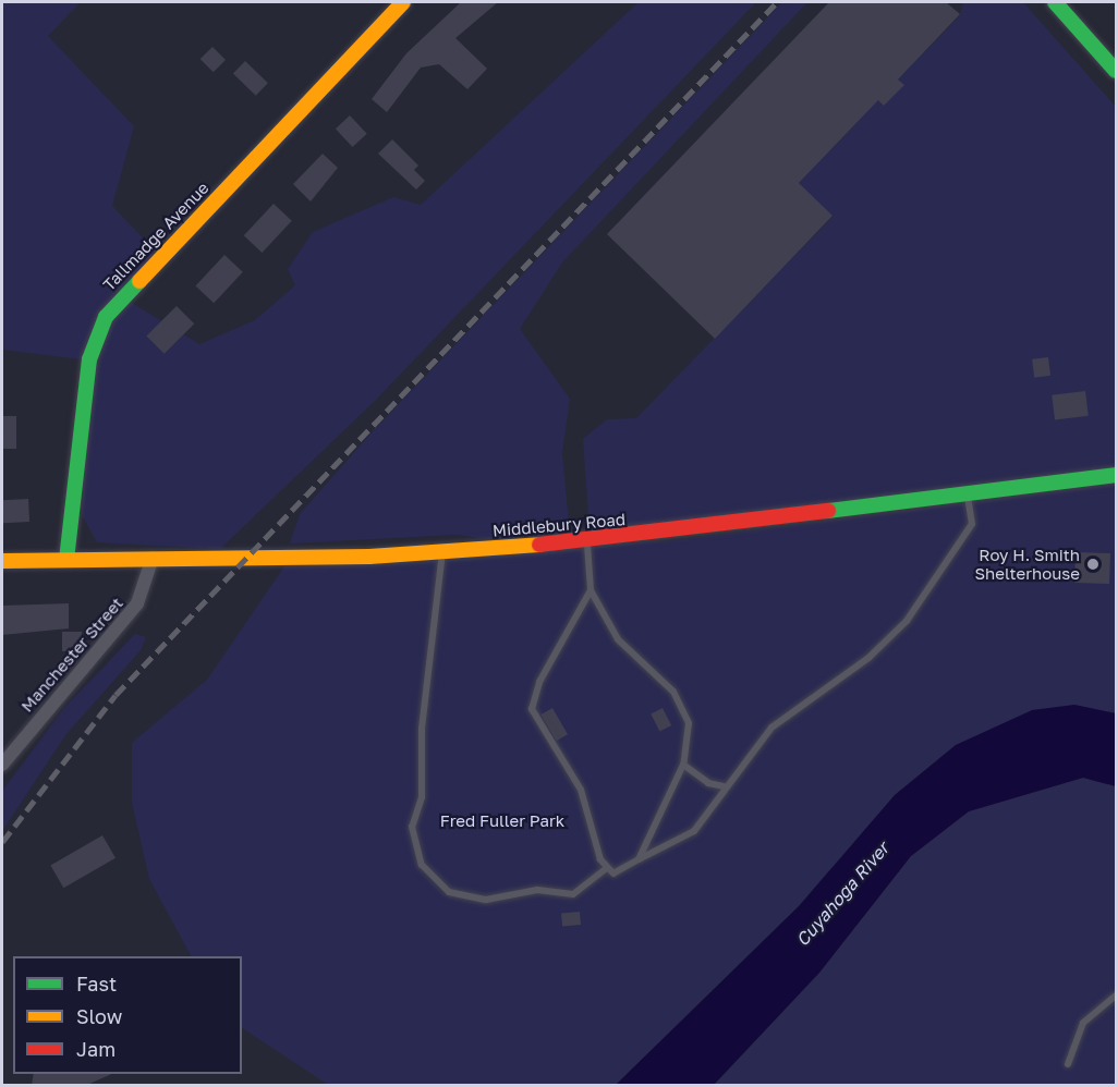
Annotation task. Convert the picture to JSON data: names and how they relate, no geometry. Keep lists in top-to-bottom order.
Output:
{
  "streets": {
    "street": ["Tallmadge Avenue", "Middlebury Road", "Manchester Street"]
  },
  "crossings": [
    ["Tallmadge Avenue", "Middlebury Road"],
    ["Middlebury Road", "Manchester Street"]
  ],
  "water": ["Cuyahoga River"],
  "parks": ["Fred Fuller Park"],
  "places": ["Roy H. Smith Shelterhouse"],
  "legend": ["Fast", "Slow", "Jam"]
}
